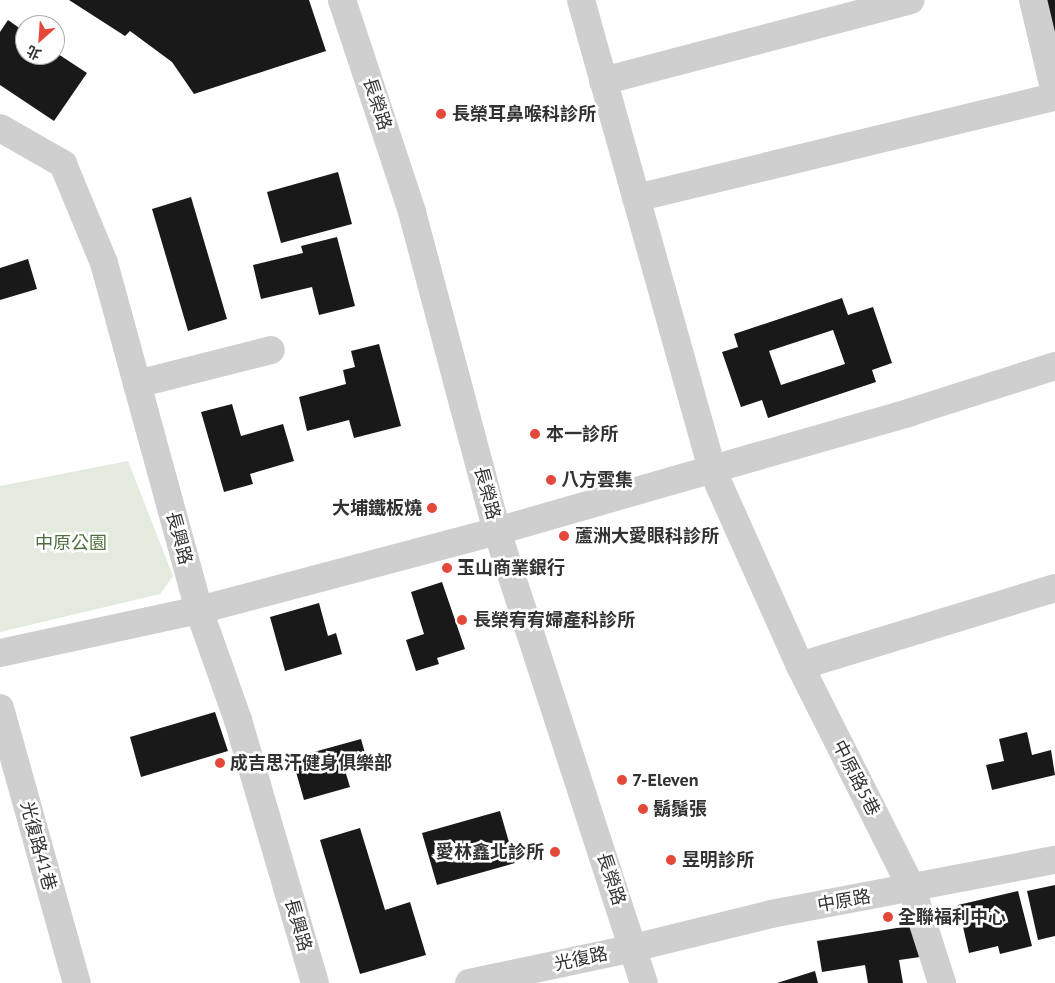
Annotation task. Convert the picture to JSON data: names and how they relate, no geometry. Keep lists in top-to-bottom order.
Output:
{
  "streets": {
    "street": [
      "長榮路",
      "長興路",
      "中原路5巷",
      "光復路41巷",
      "中原路",
      "光復路"
    ]
  },
  "crossings": [
    ["長榮路", "中原路"],
    ["長榮路", "光復路"],
    ["中原路5巷", "中原路"],
    ["中原路", "光復路"]
  ],
  "parks": ["中原公園"],
  "places": [
    "長榮耳鼻喉科診所",
    "本一診所",
    "八方雲集",
    "大埔鐵板燒",
    "蘆洲大愛眼科診所",
    "玉山商業銀行",
    "長榮宥宥婦產科診所",
    "成吉思汗健身俱樂部",
    "7-Eleven",
    "鬍鬚張",
    "愛林鑫北診所",
    "昱明診所",
    "全聯福利中心"
  ],
  "north": "bottom left"
}
